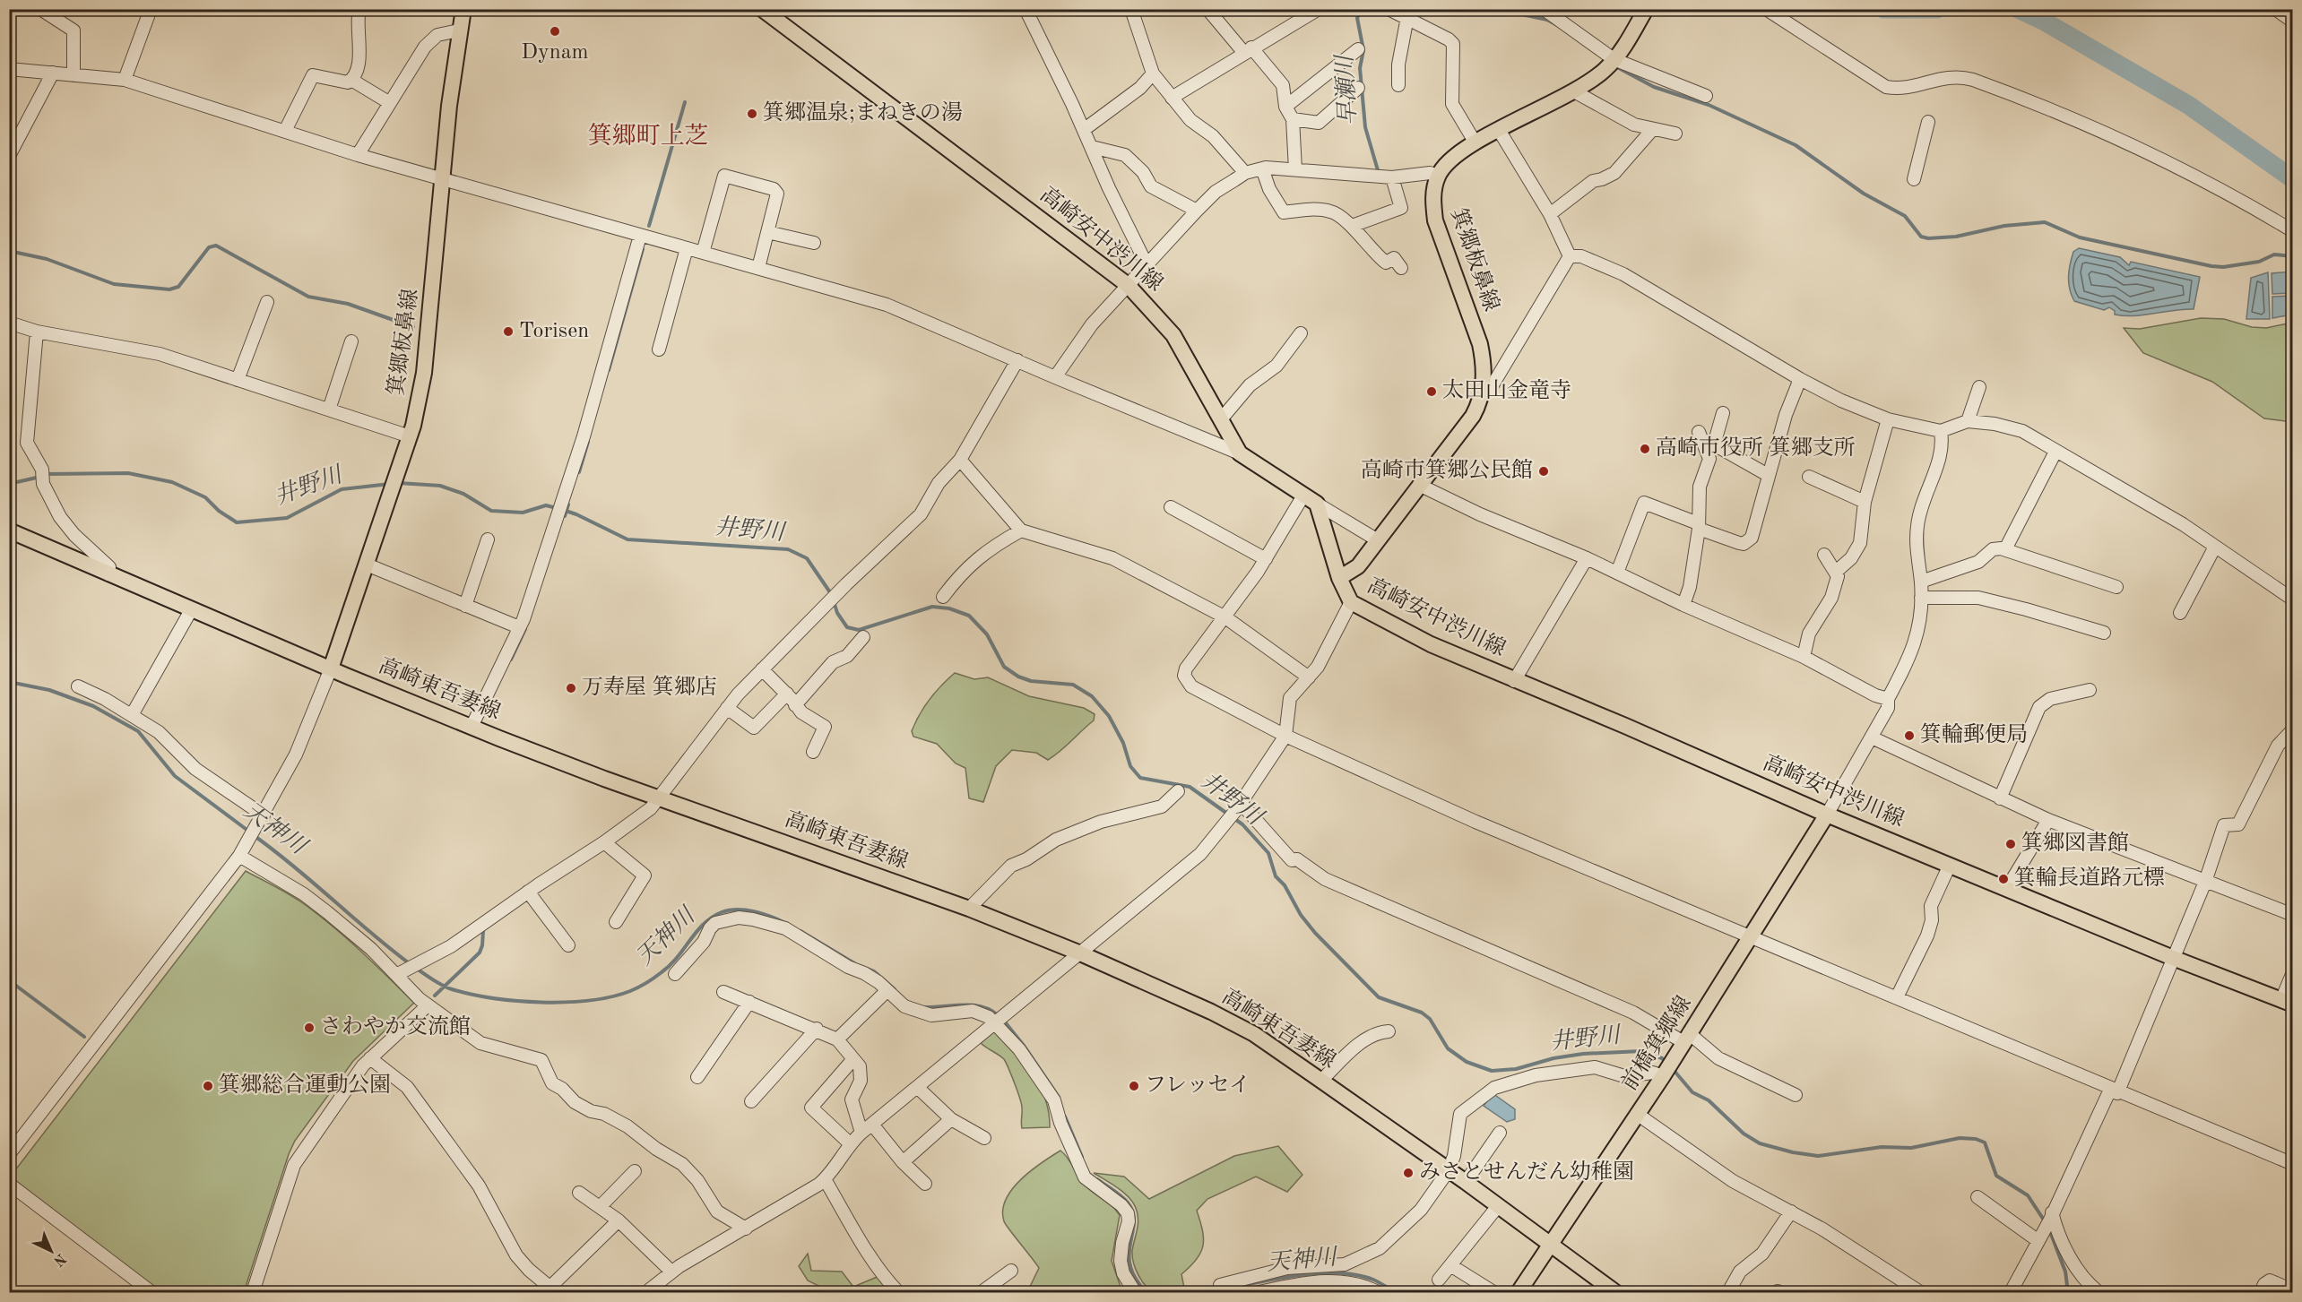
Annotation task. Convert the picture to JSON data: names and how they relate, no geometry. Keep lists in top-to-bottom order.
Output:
{
  "streets": {
    "main road": [
      "高崎安中渋川線",
      "箕郷板鼻線",
      "高崎東吾妻線",
      "前橋箕郷線"
    ]
  },
  "crossings": [
    ["高崎安中渋川線", "箕郷板鼻線"],
    ["高崎安中渋川線", "前橋箕郷線"],
    ["箕郷板鼻線", "高崎東吾妻線"],
    ["高崎東吾妻線", "前橋箕郷線"]
  ],
  "districts": ["箕郷町上芝"],
  "water": ["早瀬川", "井野川", "天神川"],
  "places": [
    "Dynam",
    "箕郷温泉;まねきの湯",
    "Torisen",
    "太田山金竜寺",
    "高崎市役所 箕郷支所",
    "高崎市箕郷公民館",
    "万寿屋 箕郷店",
    "箕輪郵便局",
    "箕郷図書館",
    "箕輪長道路元標",
    "さわやか交流館",
    "箕郷総合運動公園",
    "フレッセイ",
    "みさとせんだん幼稚園"
  ],
  "north": "bottom right"
}
